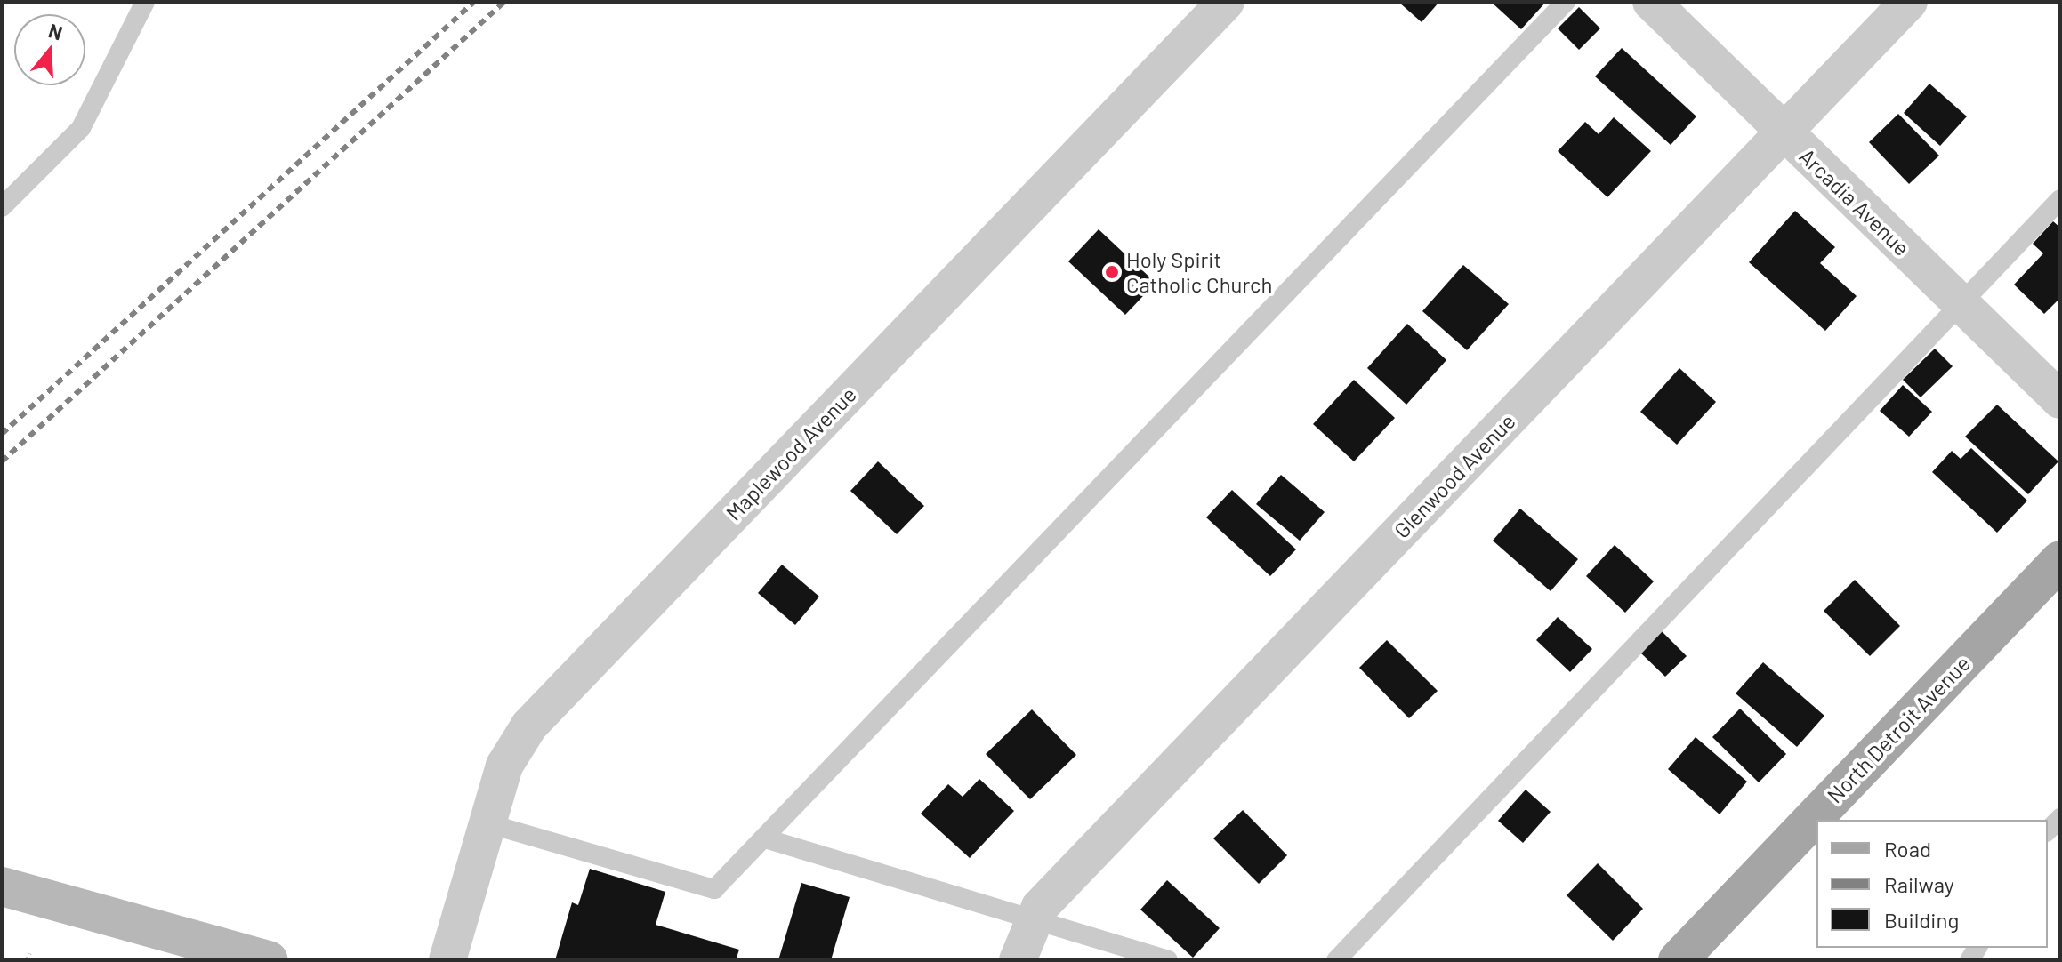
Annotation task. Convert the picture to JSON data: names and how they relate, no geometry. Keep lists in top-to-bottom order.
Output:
{
  "streets": {
    "main road": ["North Detroit Avenue"],
    "street": ["Arcadia Avenue", "Maplewood Avenue", "Glenwood Avenue"]
  },
  "crossings": [
    ["Arcadia Avenue", "Glenwood Avenue"]
  ],
  "places": ["Holy Spirit Catholic Church"],
  "legend": ["Road", "Railway", "Building"],
  "north": "top"
}
